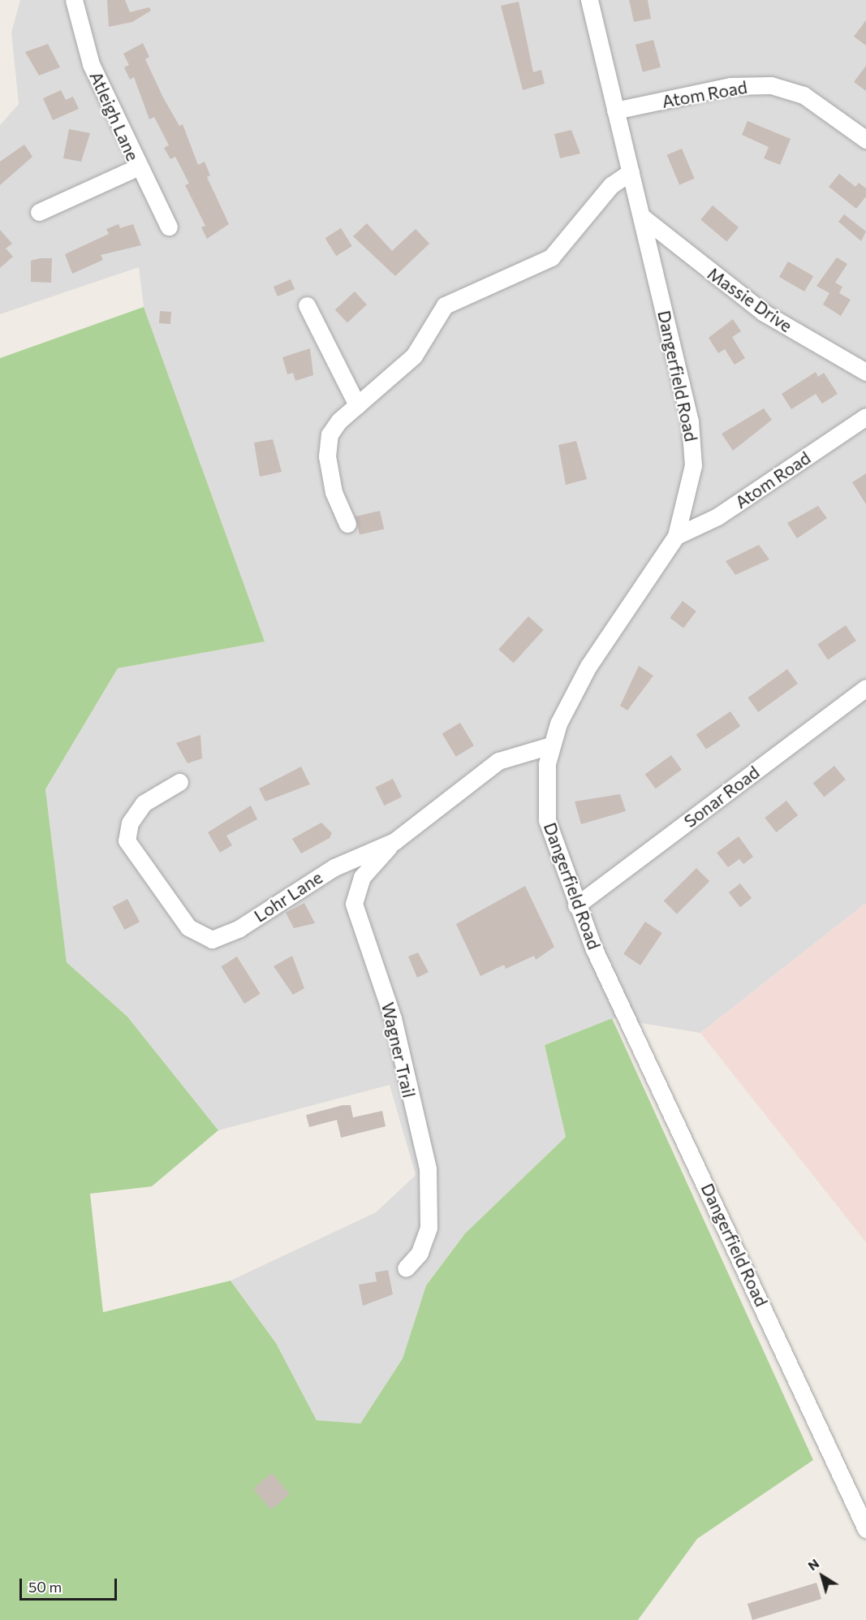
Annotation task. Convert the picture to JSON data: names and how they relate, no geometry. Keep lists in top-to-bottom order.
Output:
{
  "streets": {
    "street": [
      "Atom Road",
      "Atleigh Lane",
      "Massie Drive",
      "Dangerfield Road",
      "Sonar Road",
      "Lohr Lane",
      "Wagner Trail"
    ]
  },
  "crossings": [
    ["Atom Road", "Dangerfield Road"],
    ["Massie Drive", "Dangerfield Road"],
    ["Dangerfield Road", "Sonar Road"],
    ["Dangerfield Road", "Lohr Lane"],
    ["Lohr Lane", "Wagner Trail"]
  ],
  "scale_bar": "50 m",
  "north": "top left"
}
